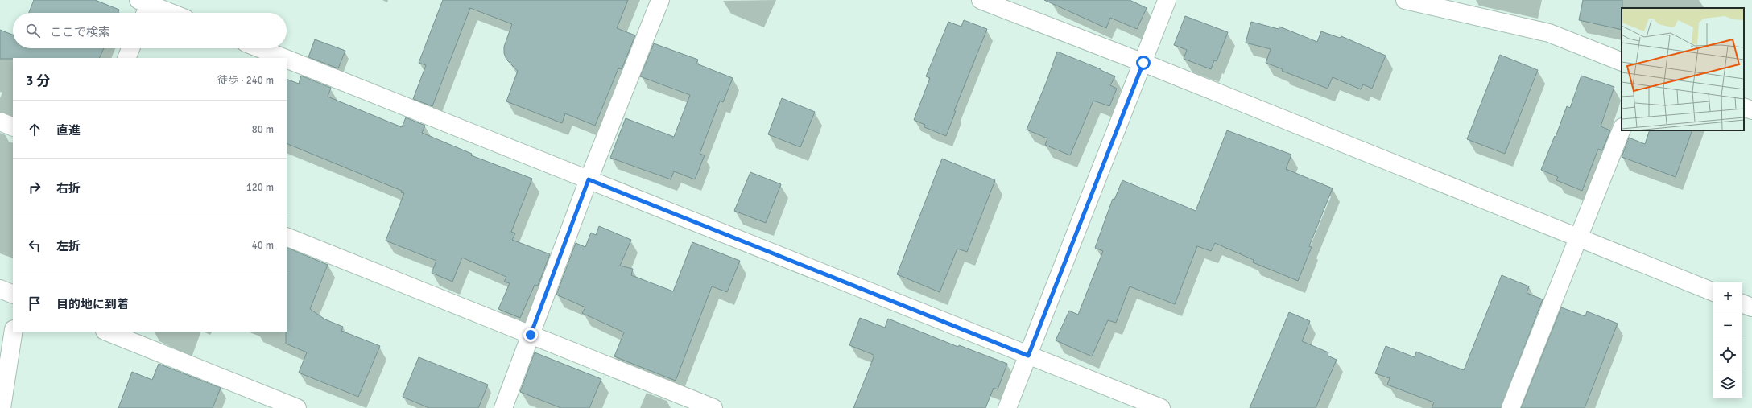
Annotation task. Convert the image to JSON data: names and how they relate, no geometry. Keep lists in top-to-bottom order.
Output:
{
  "page": {
    "search": "ここで検索",
    "heading": ["3 分", "徒歩 · 240 m"],
    "list": [
      ["直進", "80 m"],
      ["右折", "120 m"],
      ["左折", "40 m"],
      "目的地に到着"
    ],
    "map_buttons": ["+", "−"]
  }
}
